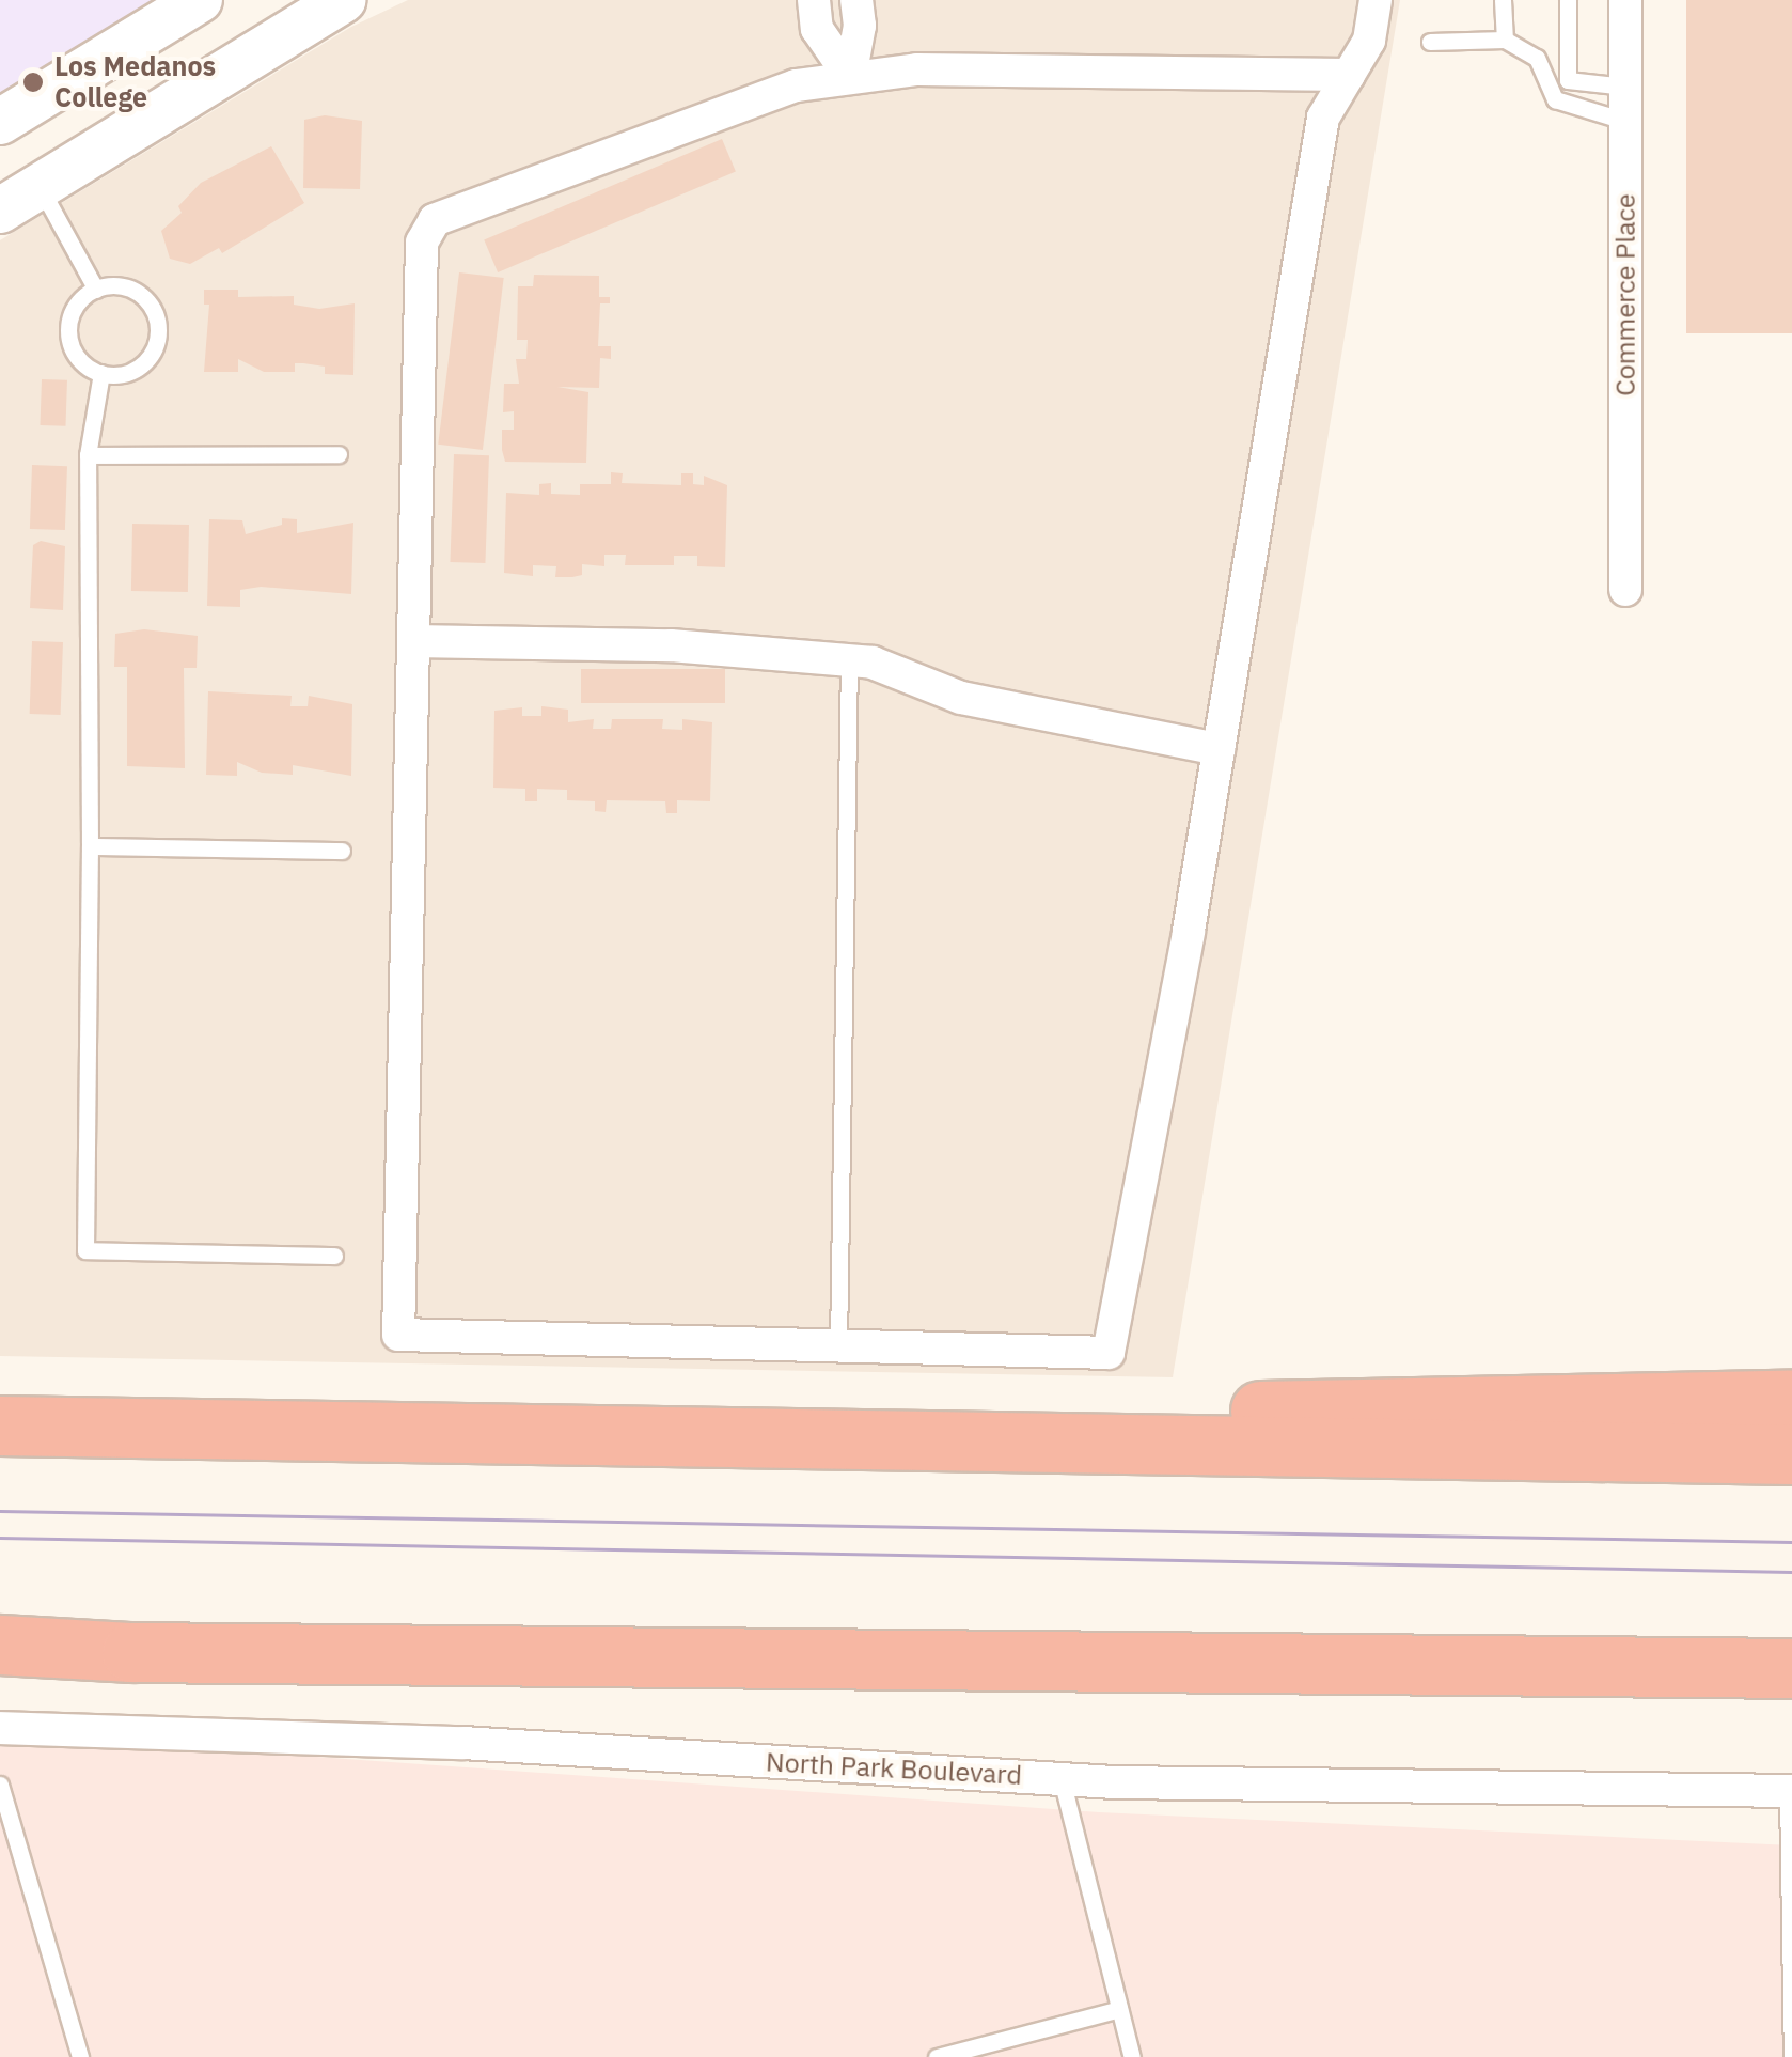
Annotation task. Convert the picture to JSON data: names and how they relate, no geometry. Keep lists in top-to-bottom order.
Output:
{
  "streets": {
    "street": ["Commerce Place", "North Park Boulevard"]
  },
  "places": ["Los Medanos College"]
}
